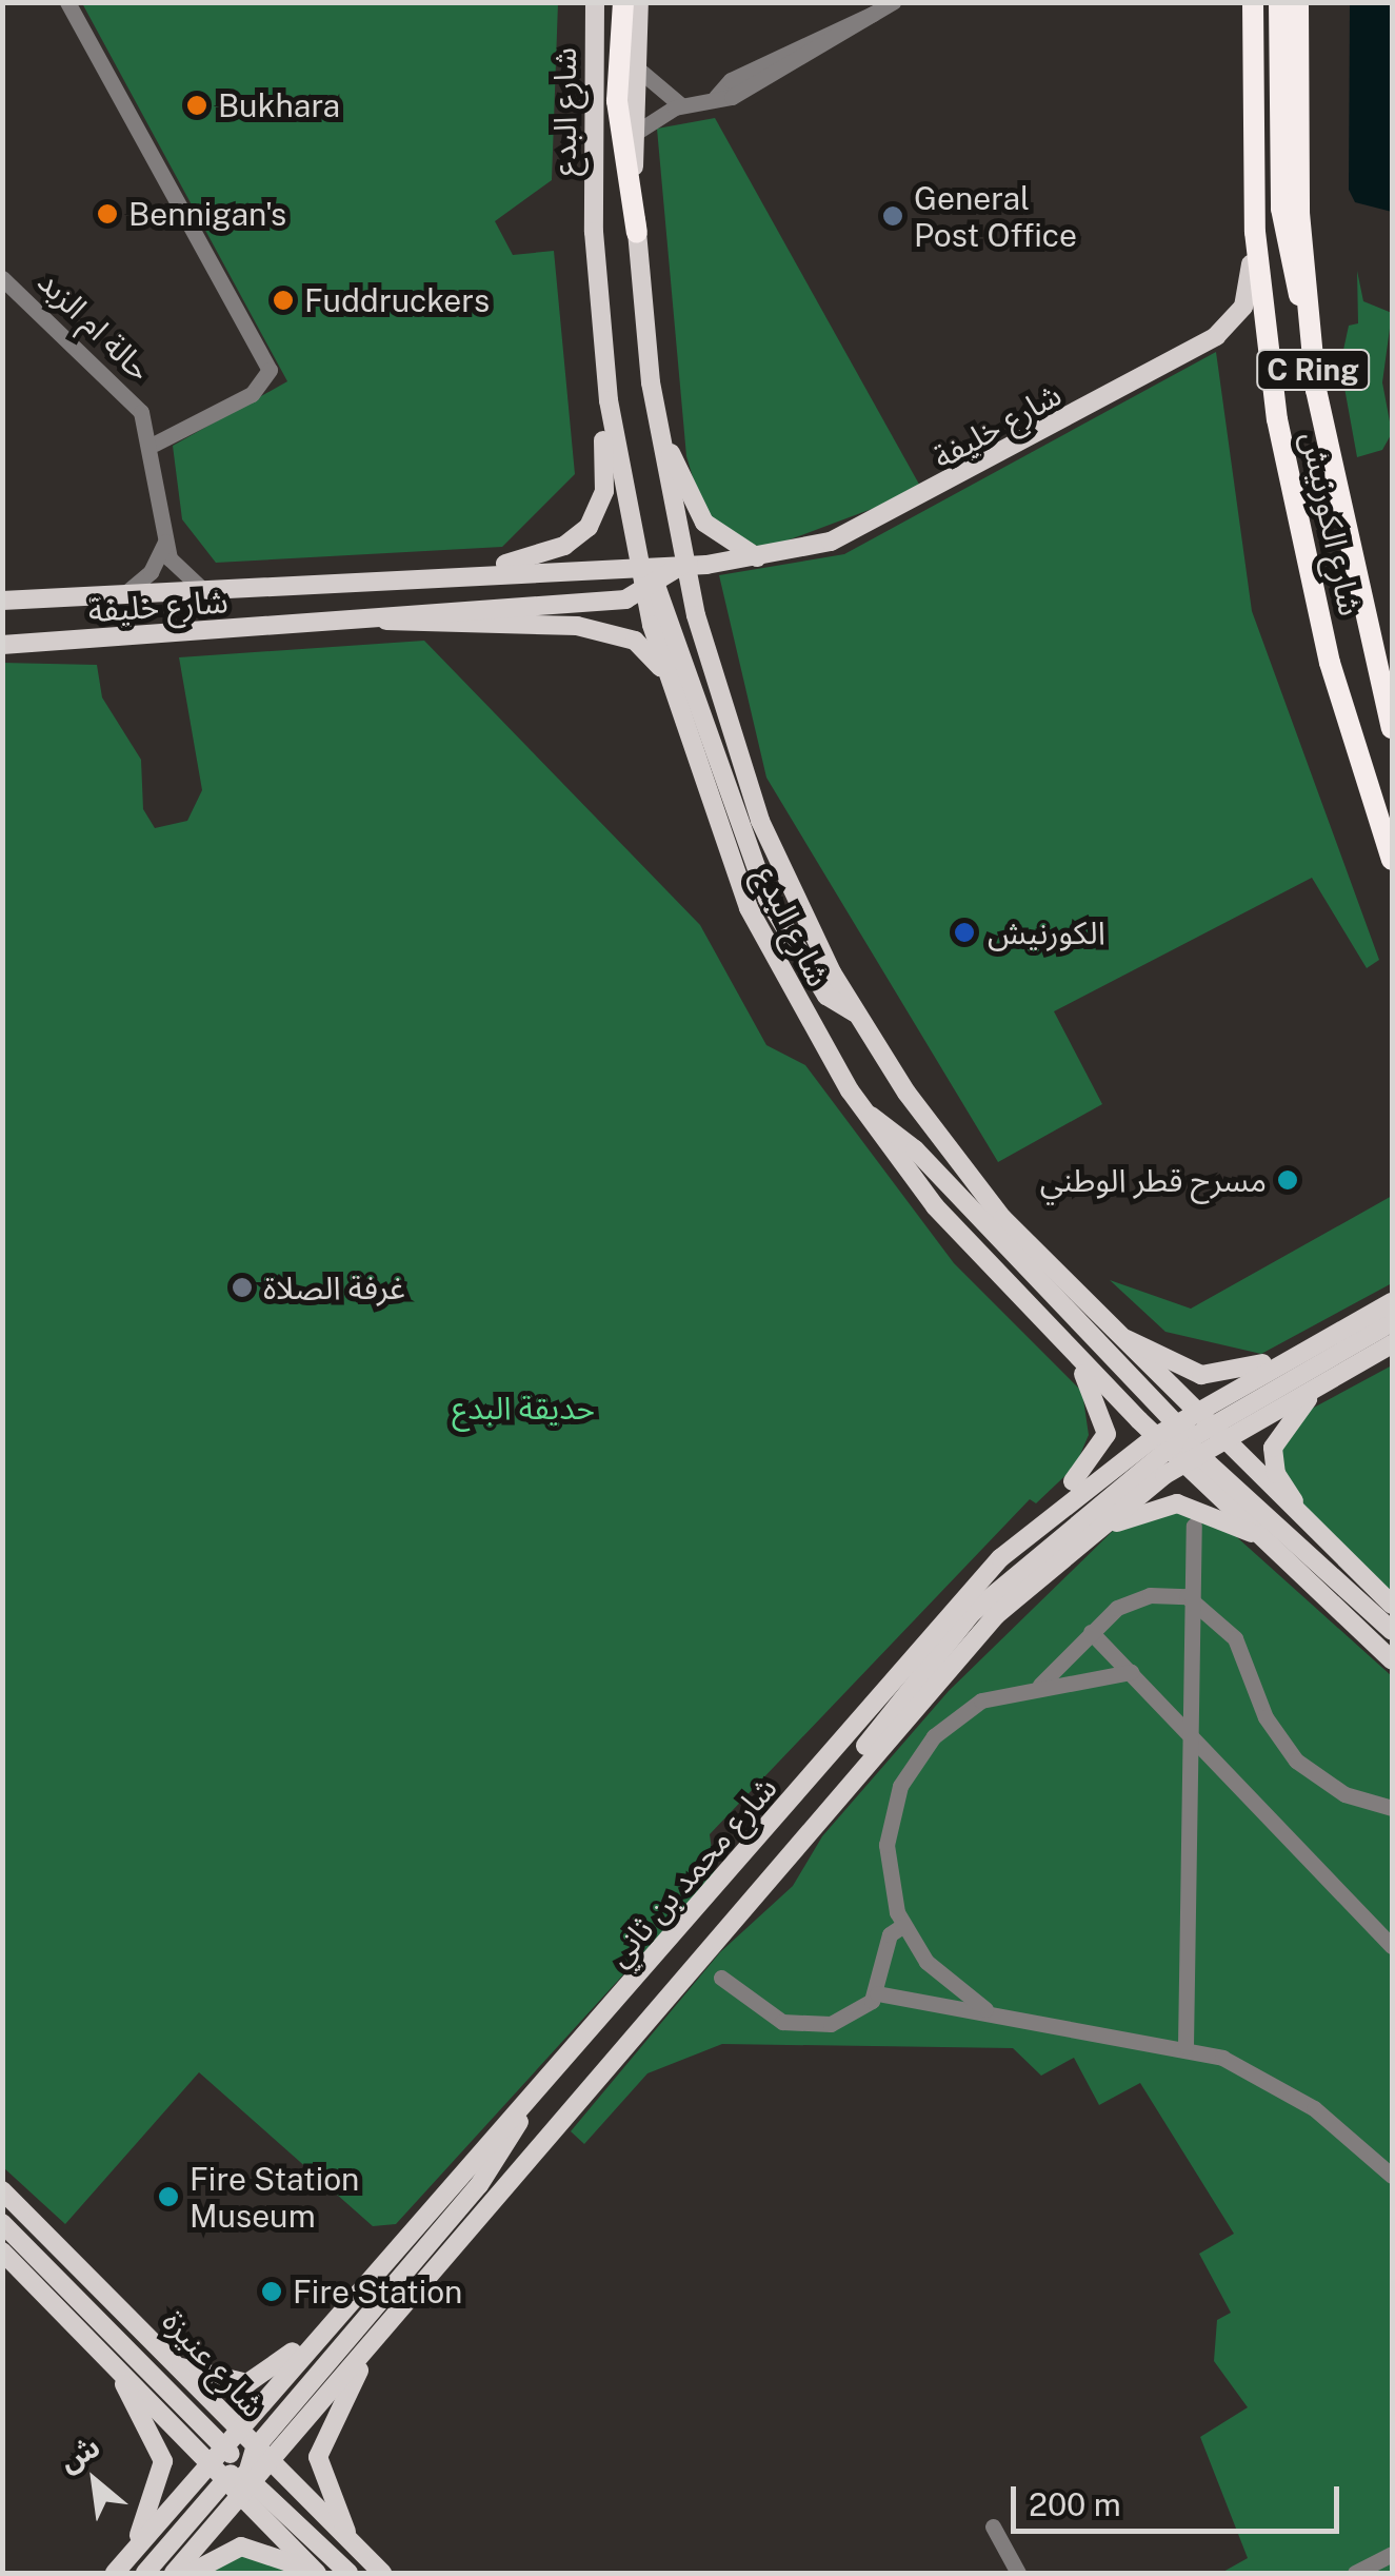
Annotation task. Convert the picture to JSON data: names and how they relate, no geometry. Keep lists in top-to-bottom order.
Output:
{
  "streets": {
    "highway": ["C Ring", "شارع الكورنيش"],
    "main road": [
      "شارع البدع",
      "شارع خليفة",
      "شارع محمد بن ثاني",
      "شارع عنيزة"
    ],
    "street": ["حالة ام الزبد"]
  },
  "crossings": [
    ["شارع البدع", "شارع خليفة"],
    ["شارع البدع", "شارع محمد بن ثاني"],
    ["شارع خليفة", "شارع الكورنيش"],
    ["شارع محمد بن ثاني", "شارع عنيزة"]
  ],
  "parks": ["حديقة البدع"],
  "places": [
    "Bukhara",
    "Bennigan's",
    "General Post Office",
    "Fuddruckers",
    "الكورنيش",
    "مسرح قطر الوطني",
    "غرفة الصلاة",
    "Fire Station Museum",
    "Fire Station"
  ],
  "scale_bar": "200 m",
  "north": "top left"
}
